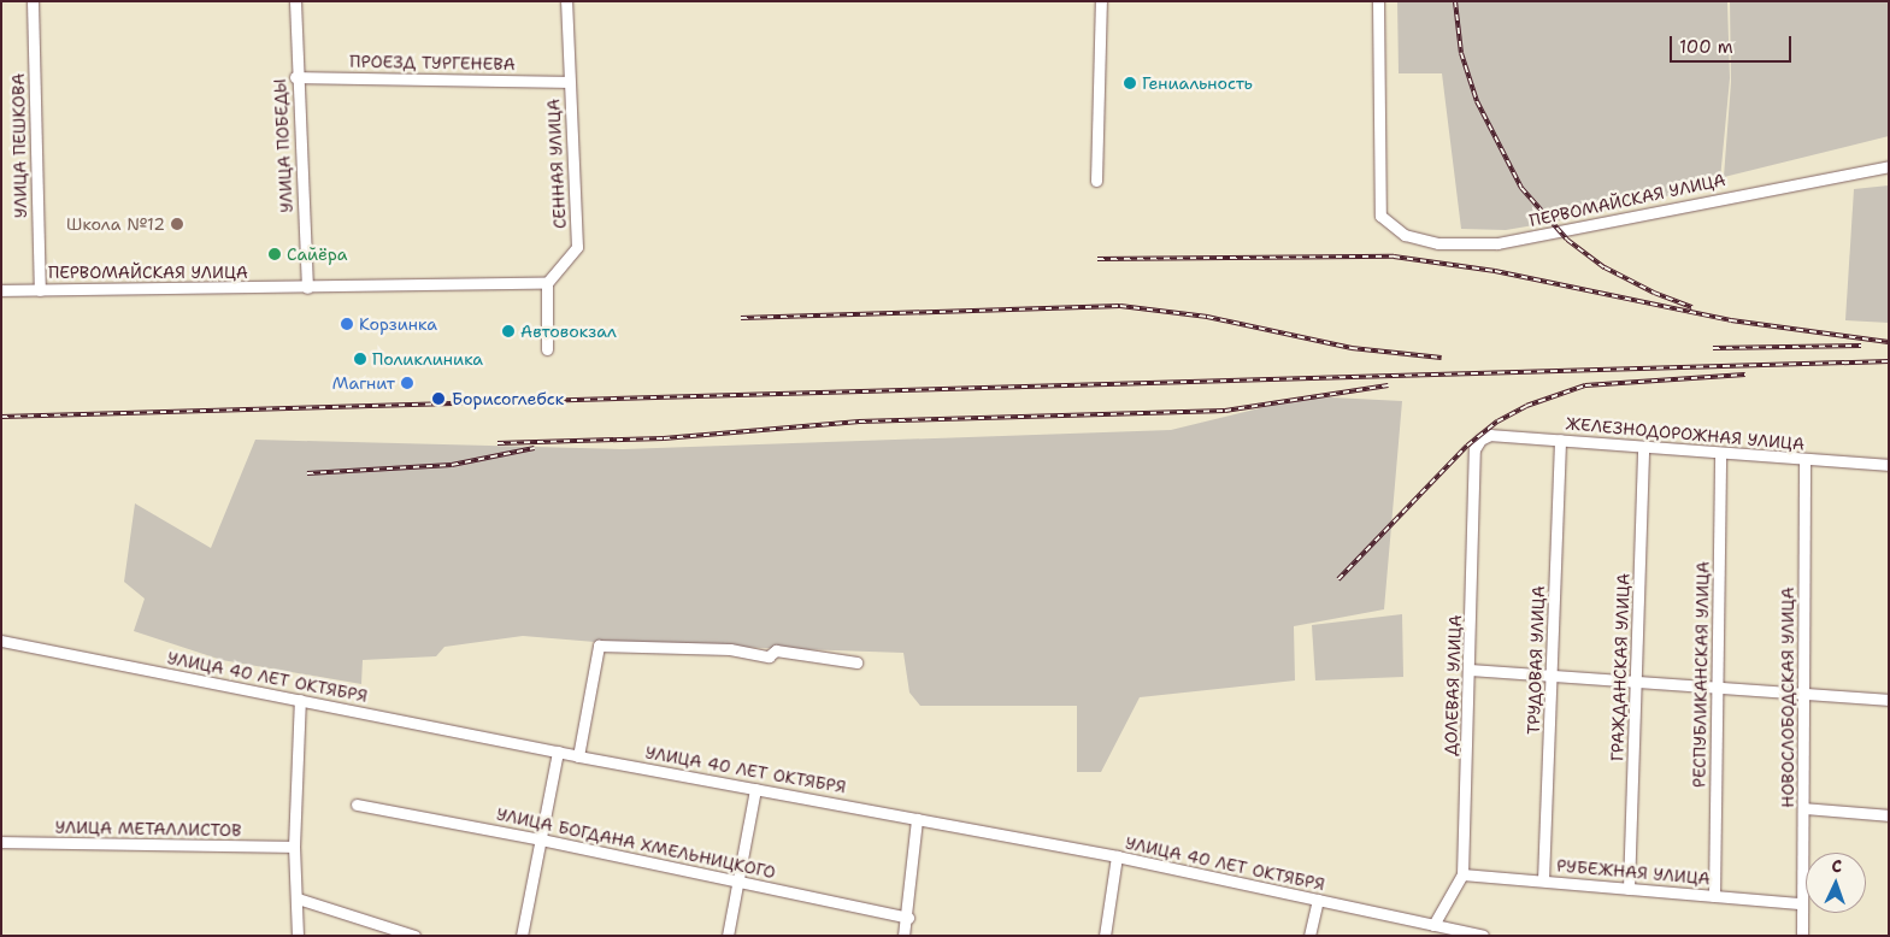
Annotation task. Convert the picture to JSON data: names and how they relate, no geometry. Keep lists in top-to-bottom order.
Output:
{
  "streets": {
    "street": [
      "ПРОЕЗД ТУРГЕНЕВА",
      "УЛИЦА ПЕШКОВА",
      "УЛИЦА ПОБЕДЫ",
      "СЕННАЯ УЛИЦА",
      "ПЕРВОМАЙСКАЯ УЛИЦА",
      "ЖЕЛЕЗНОДОРОЖНАЯ УЛИЦА",
      "ТРУДОВАЯ УЛИЦА",
      "ГРАЖДАНСКАЯ УЛИЦА",
      "РЕСПУБЛИКАНСКАЯ УЛИЦА",
      "УЛИЦА 40 ЛЕТ ОКТЯБРЯ",
      "ДОЛЕВАЯ УЛИЦА",
      "НОВОСЛОБОДСКАЯ УЛИЦА",
      "УЛИЦА МЕТАЛЛИСТОВ",
      "УЛИЦА БОГДАНА ХМЕЛЬНИЦКОГО",
      "РУБЕЖНАЯ УЛИЦА"
    ]
  },
  "crossings": [
    ["ПРОЕЗД ТУРГЕНЕВА", "УЛИЦА ПОБЕДЫ"],
    ["ПРОЕЗД ТУРГЕНЕВА", "СЕННАЯ УЛИЦА"],
    ["УЛИЦА ПЕШКОВА", "ПЕРВОМАЙСКАЯ УЛИЦА"],
    ["УЛИЦА ПОБЕДЫ", "ПЕРВОМАЙСКАЯ УЛИЦА"],
    ["СЕННАЯ УЛИЦА", "ПЕРВОМАЙСКАЯ УЛИЦА"],
    ["ЖЕЛЕЗНОДОРОЖНАЯ УЛИЦА", "ТРУДОВАЯ УЛИЦА"],
    ["ЖЕЛЕЗНОДОРОЖНАЯ УЛИЦА", "ГРАЖДАНСКАЯ УЛИЦА"],
    ["ЖЕЛЕЗНОДОРОЖНАЯ УЛИЦА", "РЕСПУБЛИКАНСКАЯ УЛИЦА"],
    ["ЖЕЛЕЗНОДОРОЖНАЯ УЛИЦА", "ДОЛЕВАЯ УЛИЦА"],
    ["ЖЕЛЕЗНОДОРОЖНАЯ УЛИЦА", "НОВОСЛОБОДСКАЯ УЛИЦА"],
    ["ТРУДОВАЯ УЛИЦА", "РУБЕЖНАЯ УЛИЦА"],
    ["ГРАЖДАНСКАЯ УЛИЦА", "РУБЕЖНАЯ УЛИЦА"],
    ["РЕСПУБЛИКАНСКАЯ УЛИЦА", "РУБЕЖНАЯ УЛИЦА"],
    ["УЛИЦА 40 ЛЕТ ОКТЯБРЯ", "ДОЛЕВАЯ УЛИЦА"],
    ["ДОЛЕВАЯ УЛИЦА", "РУБЕЖНАЯ УЛИЦА"],
    ["НОВОСЛОБОДСКАЯ УЛИЦА", "РУБЕЖНАЯ УЛИЦА"]
  ],
  "places": [
    "Гениальность",
    "Школа №12",
    "Сайёра",
    "Корзинка",
    "Автовокзал",
    "Поликлиника",
    "Магнит",
    "Борисоглебск"
  ],
  "scale_bar": "100 m",
  "north": "top"
}
